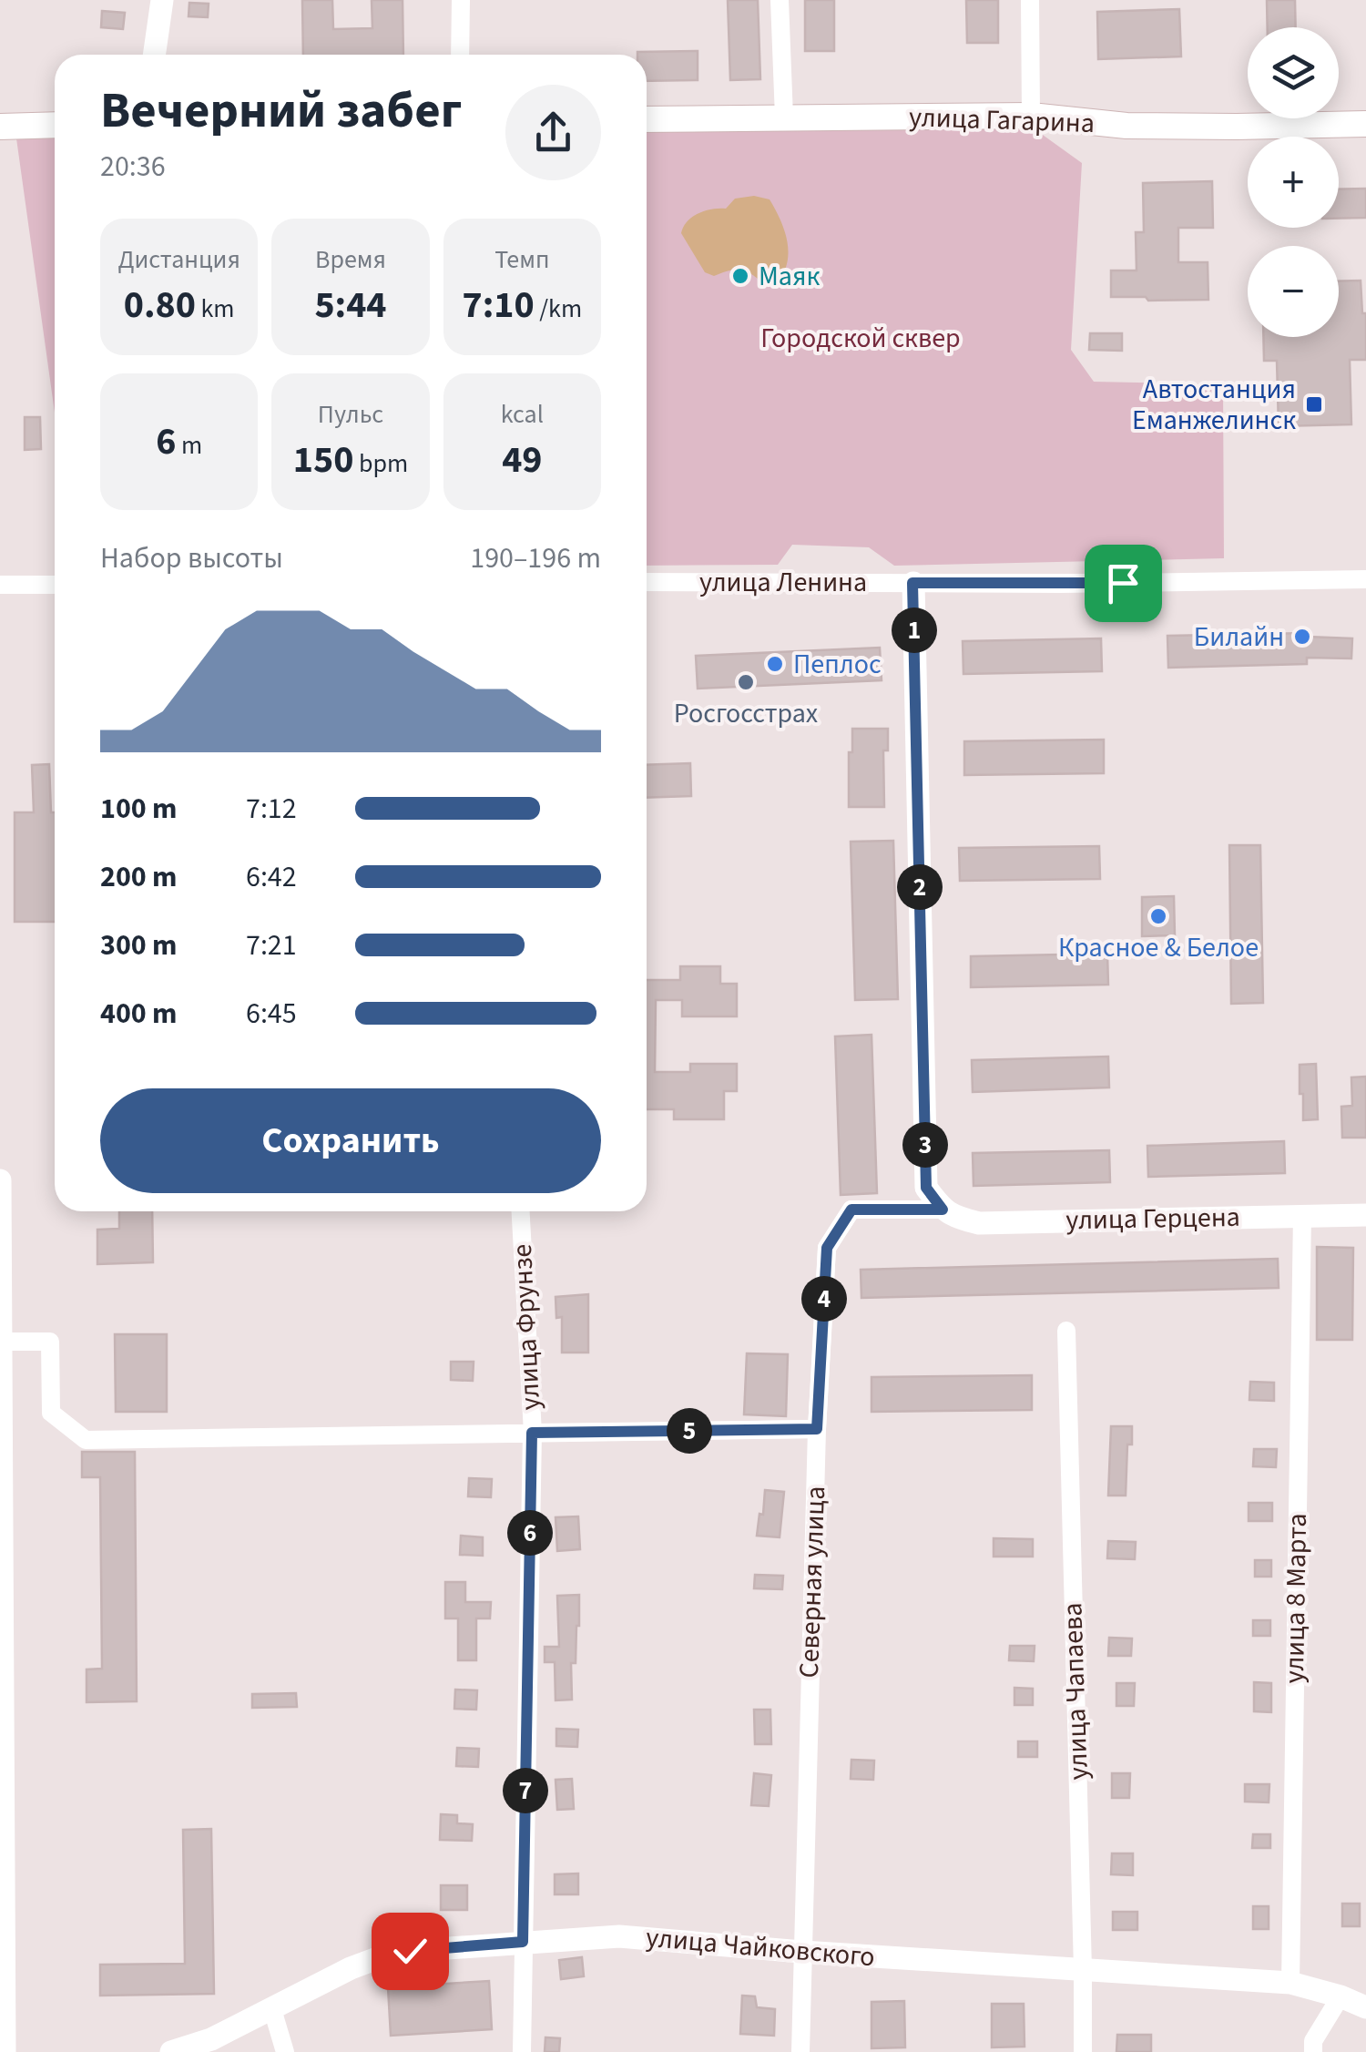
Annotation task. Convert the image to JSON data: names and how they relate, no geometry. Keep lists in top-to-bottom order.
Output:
{
  "streets": {
    "main road": ["улица Гагарина"],
    "street": [
      "улица Ленина",
      "улица Герцена",
      "улица Фрунзе",
      "Северная улица",
      "улица 8 Марта",
      "улица Чапаева",
      "улица Чайковского"
    ]
  },
  "crossings": [
    ["улица Герцена", "Северная улица"],
    ["улица Герцена", "улица 8 Марта"],
    ["улица Фрунзе", "улица Чайковского"],
    ["Северная улица", "улица Чайковского"],
    ["улица 8 Марта", "улица Чайковского"],
    ["улица Чапаева", "улица Чайковского"]
  ],
  "parks": ["Городской сквер"],
  "places": {
    "other": [
      "Маяк",
      "Билайн",
      "Пеплос",
      "Росгосстрах",
      "Красное & Белое"
    ],
    "transit": ["Автостанция Еманжелинск"]
  },
  "page": {
    "map_buttons": ["+", "−"],
    "heading": ["Вечерний забег", "20:36"],
    "stats": [
      ["Дистанция", "0.80 km"],
      ["Время", "5:44"],
      ["Темп", "7:10 /km"],
      ["6 m"],
      ["Пульс", "150 bpm"],
      ["kcal", "49"]
    ],
    "chart": ["Набор высоты", "190–196 m"],
    "pins": [
      "1",
      "2",
      "3",
      "4",
      "5",
      "6",
      "7"
    ],
    "list": [
      {
        "name": "100 m",
        "note": "7:12"
      },
      {
        "name": "200 m",
        "note": "6:42"
      },
      {
        "name": "300 m",
        "note": "7:21"
      },
      {
        "name": "400 m",
        "note": "6:45"
      }
    ],
    "buttons": "Сохранить"
  }
}
